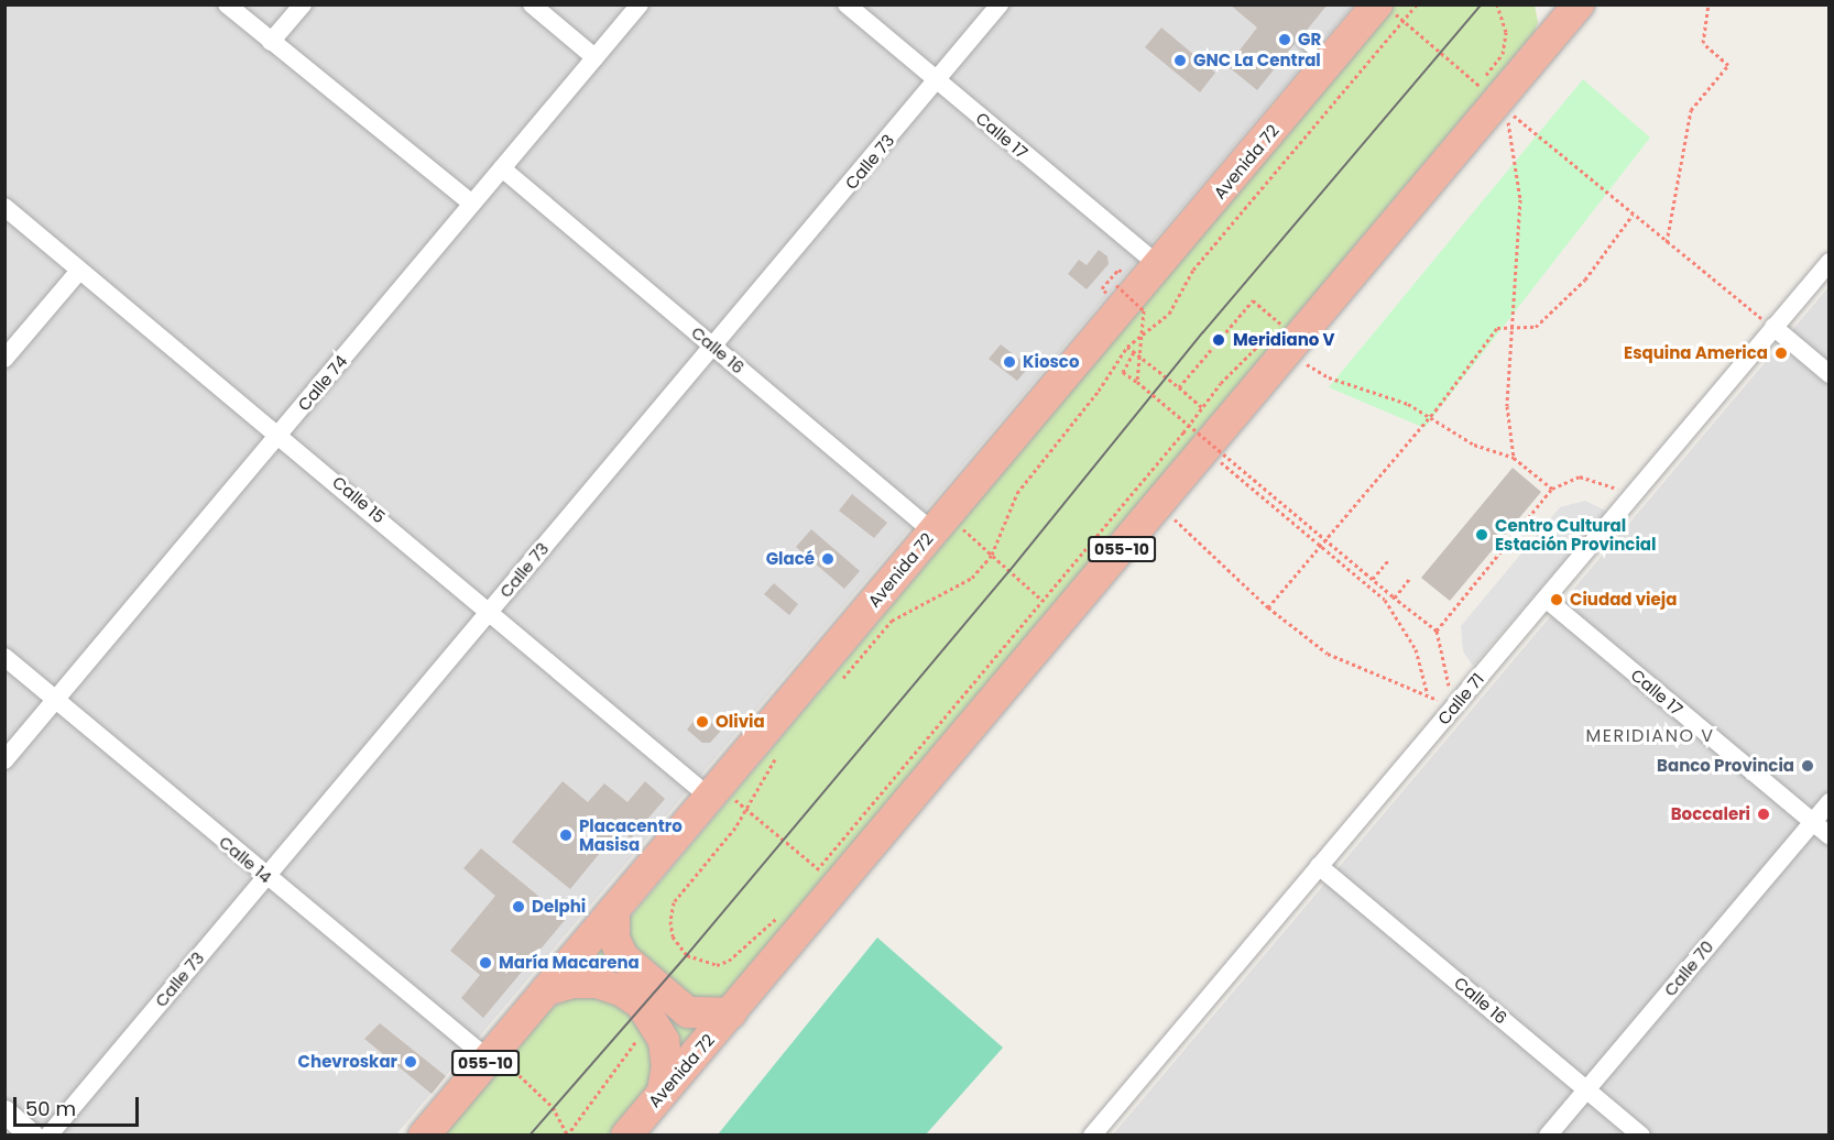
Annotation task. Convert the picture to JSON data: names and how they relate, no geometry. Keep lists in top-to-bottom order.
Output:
{
  "streets": {
    "highway": ["Avenida 72", "055-10"],
    "street": [
      "Calle 17",
      "Calle 73",
      "Calle 16",
      "Calle 74",
      "Calle 15",
      "Calle 71",
      "Calle 14",
      "Calle 70"
    ]
  },
  "crossings": [
    ["Calle 17", "Calle 73"],
    ["Calle 17", "Avenida 72"],
    ["Calle 17", "Calle 71"],
    ["Calle 17", "Calle 70"],
    ["Calle 73", "Calle 16"],
    ["Calle 73", "Calle 15"],
    ["Calle 73", "Calle 14"],
    ["Avenida 72", "Calle 16"],
    ["Avenida 72", "Calle 15"],
    ["Avenida 72", "Calle 14"],
    ["Calle 16", "Calle 74"],
    ["Calle 16", "Calle 71"],
    ["Calle 16", "Calle 70"],
    ["Calle 74", "Calle 15"],
    ["Calle 74", "Calle 14"]
  ],
  "districts": ["MERIDIANO V"],
  "places": [
    "GR",
    "GNC La Central",
    "Meridiano V",
    "Esquina America",
    "Kiosco",
    "Centro Cultural Estación Provincial",
    "Glacé",
    "Ciudad vieja",
    "Olivia",
    "Banco Provincia",
    "Boccaleri",
    "Placacentro Masisa",
    "Delphi",
    "María Macarena",
    "Chevroskar"
  ],
  "scale_bar": "50 m"
}
